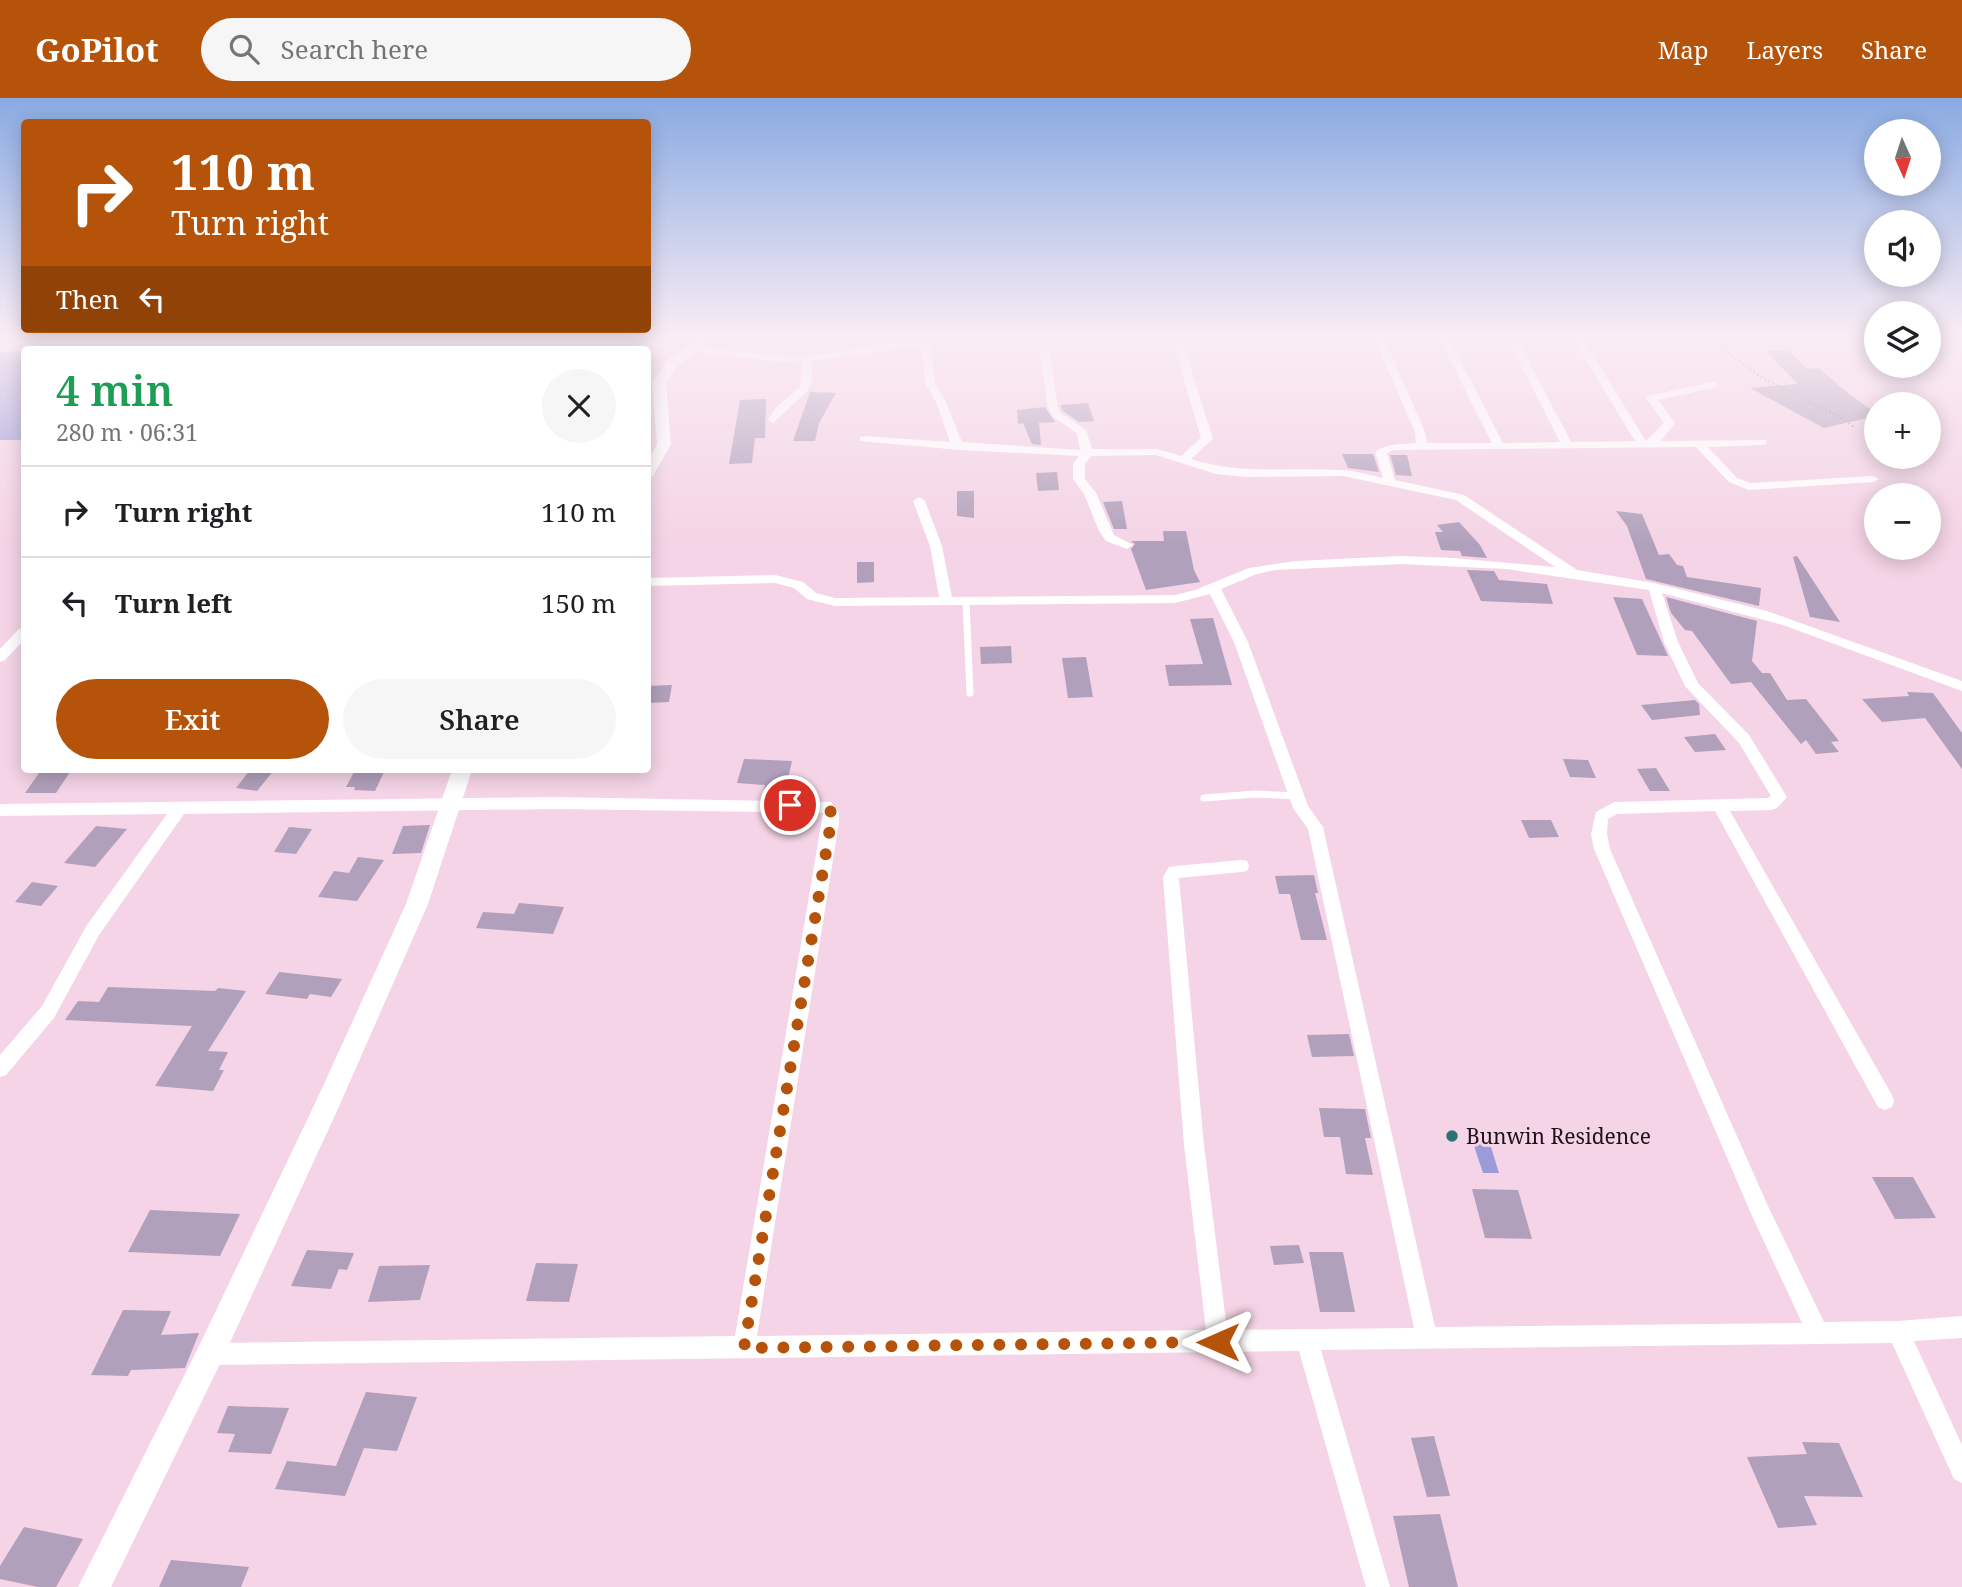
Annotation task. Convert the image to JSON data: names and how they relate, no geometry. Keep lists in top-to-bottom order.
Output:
{
  "places": ["Bunwin Residence"],
  "north": "bottom",
  "page": {
    "header": "GoPilot",
    "search": "Search here",
    "nav": ["Map", "Layers", "Share"],
    "map_buttons": ["+", "−"],
    "turn": ["110 m", "Turn right"],
    "then": "Then",
    "heading": ["4 min", "280 m · 06:31"],
    "list": [
      {
        "name": "Turn right",
        "value": "110 m"
      },
      {
        "name": "Turn left",
        "value": "150 m"
      }
    ],
    "buttons": ["Exit", "Share"]
  }
}
